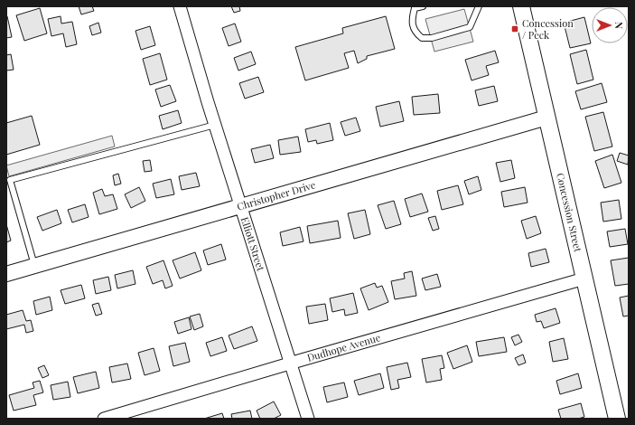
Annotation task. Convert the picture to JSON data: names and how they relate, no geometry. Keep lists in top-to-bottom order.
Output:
{
  "streets": {
    "main road": ["Concession Street"],
    "street": ["Christopher Drive", "Elliott Street", "Dudhope Avenue"]
  },
  "crossings": [
    ["Christopher Drive", "Concession Street"],
    ["Christopher Drive", "Elliott Street"],
    ["Concession Street", "Dudhope Avenue"],
    ["Elliott Street", "Dudhope Avenue"]
  ],
  "places": {
    "transit": ["Concession / Peck"]
  },
  "north": "right"
}
